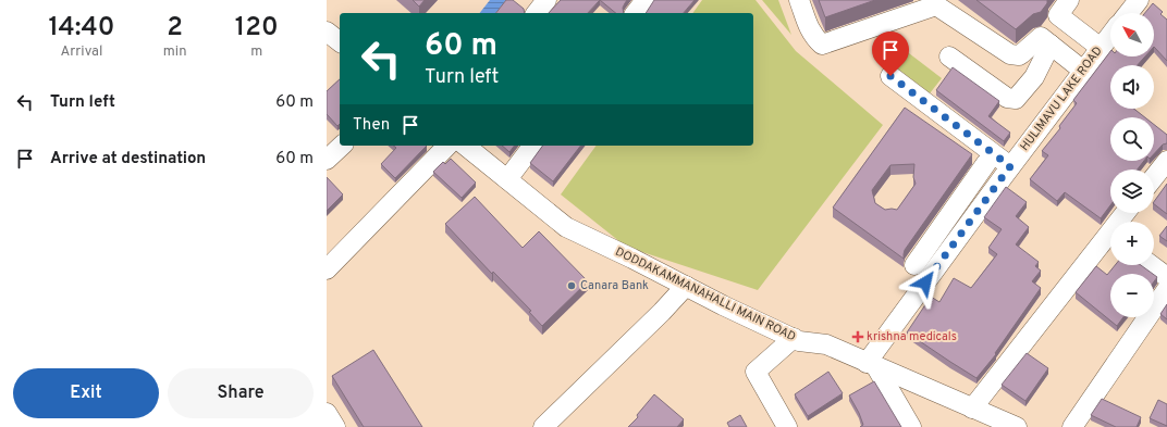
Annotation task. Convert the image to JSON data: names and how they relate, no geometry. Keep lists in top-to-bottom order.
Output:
{
  "streets": {
    "street": ["HULIMAVU LAKE ROAD", "DODDAKAMMANAHALLI MAIN ROAD"]
  },
  "crossings": [
    ["HULIMAVU LAKE ROAD", "DODDAKAMMANAHALLI MAIN ROAD"]
  ],
  "places": {
    "other": ["Canara Bank"],
    "health": ["krishna medicals"]
  },
  "north": "top left",
  "page": {
    "eta": [
      "14:40",
      "Arrival",
      "2",
      "min",
      "120",
      "m"
    ],
    "map_buttons": ["+", "−"],
    "turn": ["60 m", "Turn left"],
    "list": [
      {
        "name": "Turn left",
        "value": "60 m"
      },
      {
        "name": "Arrive at destination",
        "value": "60 m"
      }
    ],
    "then": "Then",
    "buttons": ["Exit", "Share"]
  }
}
